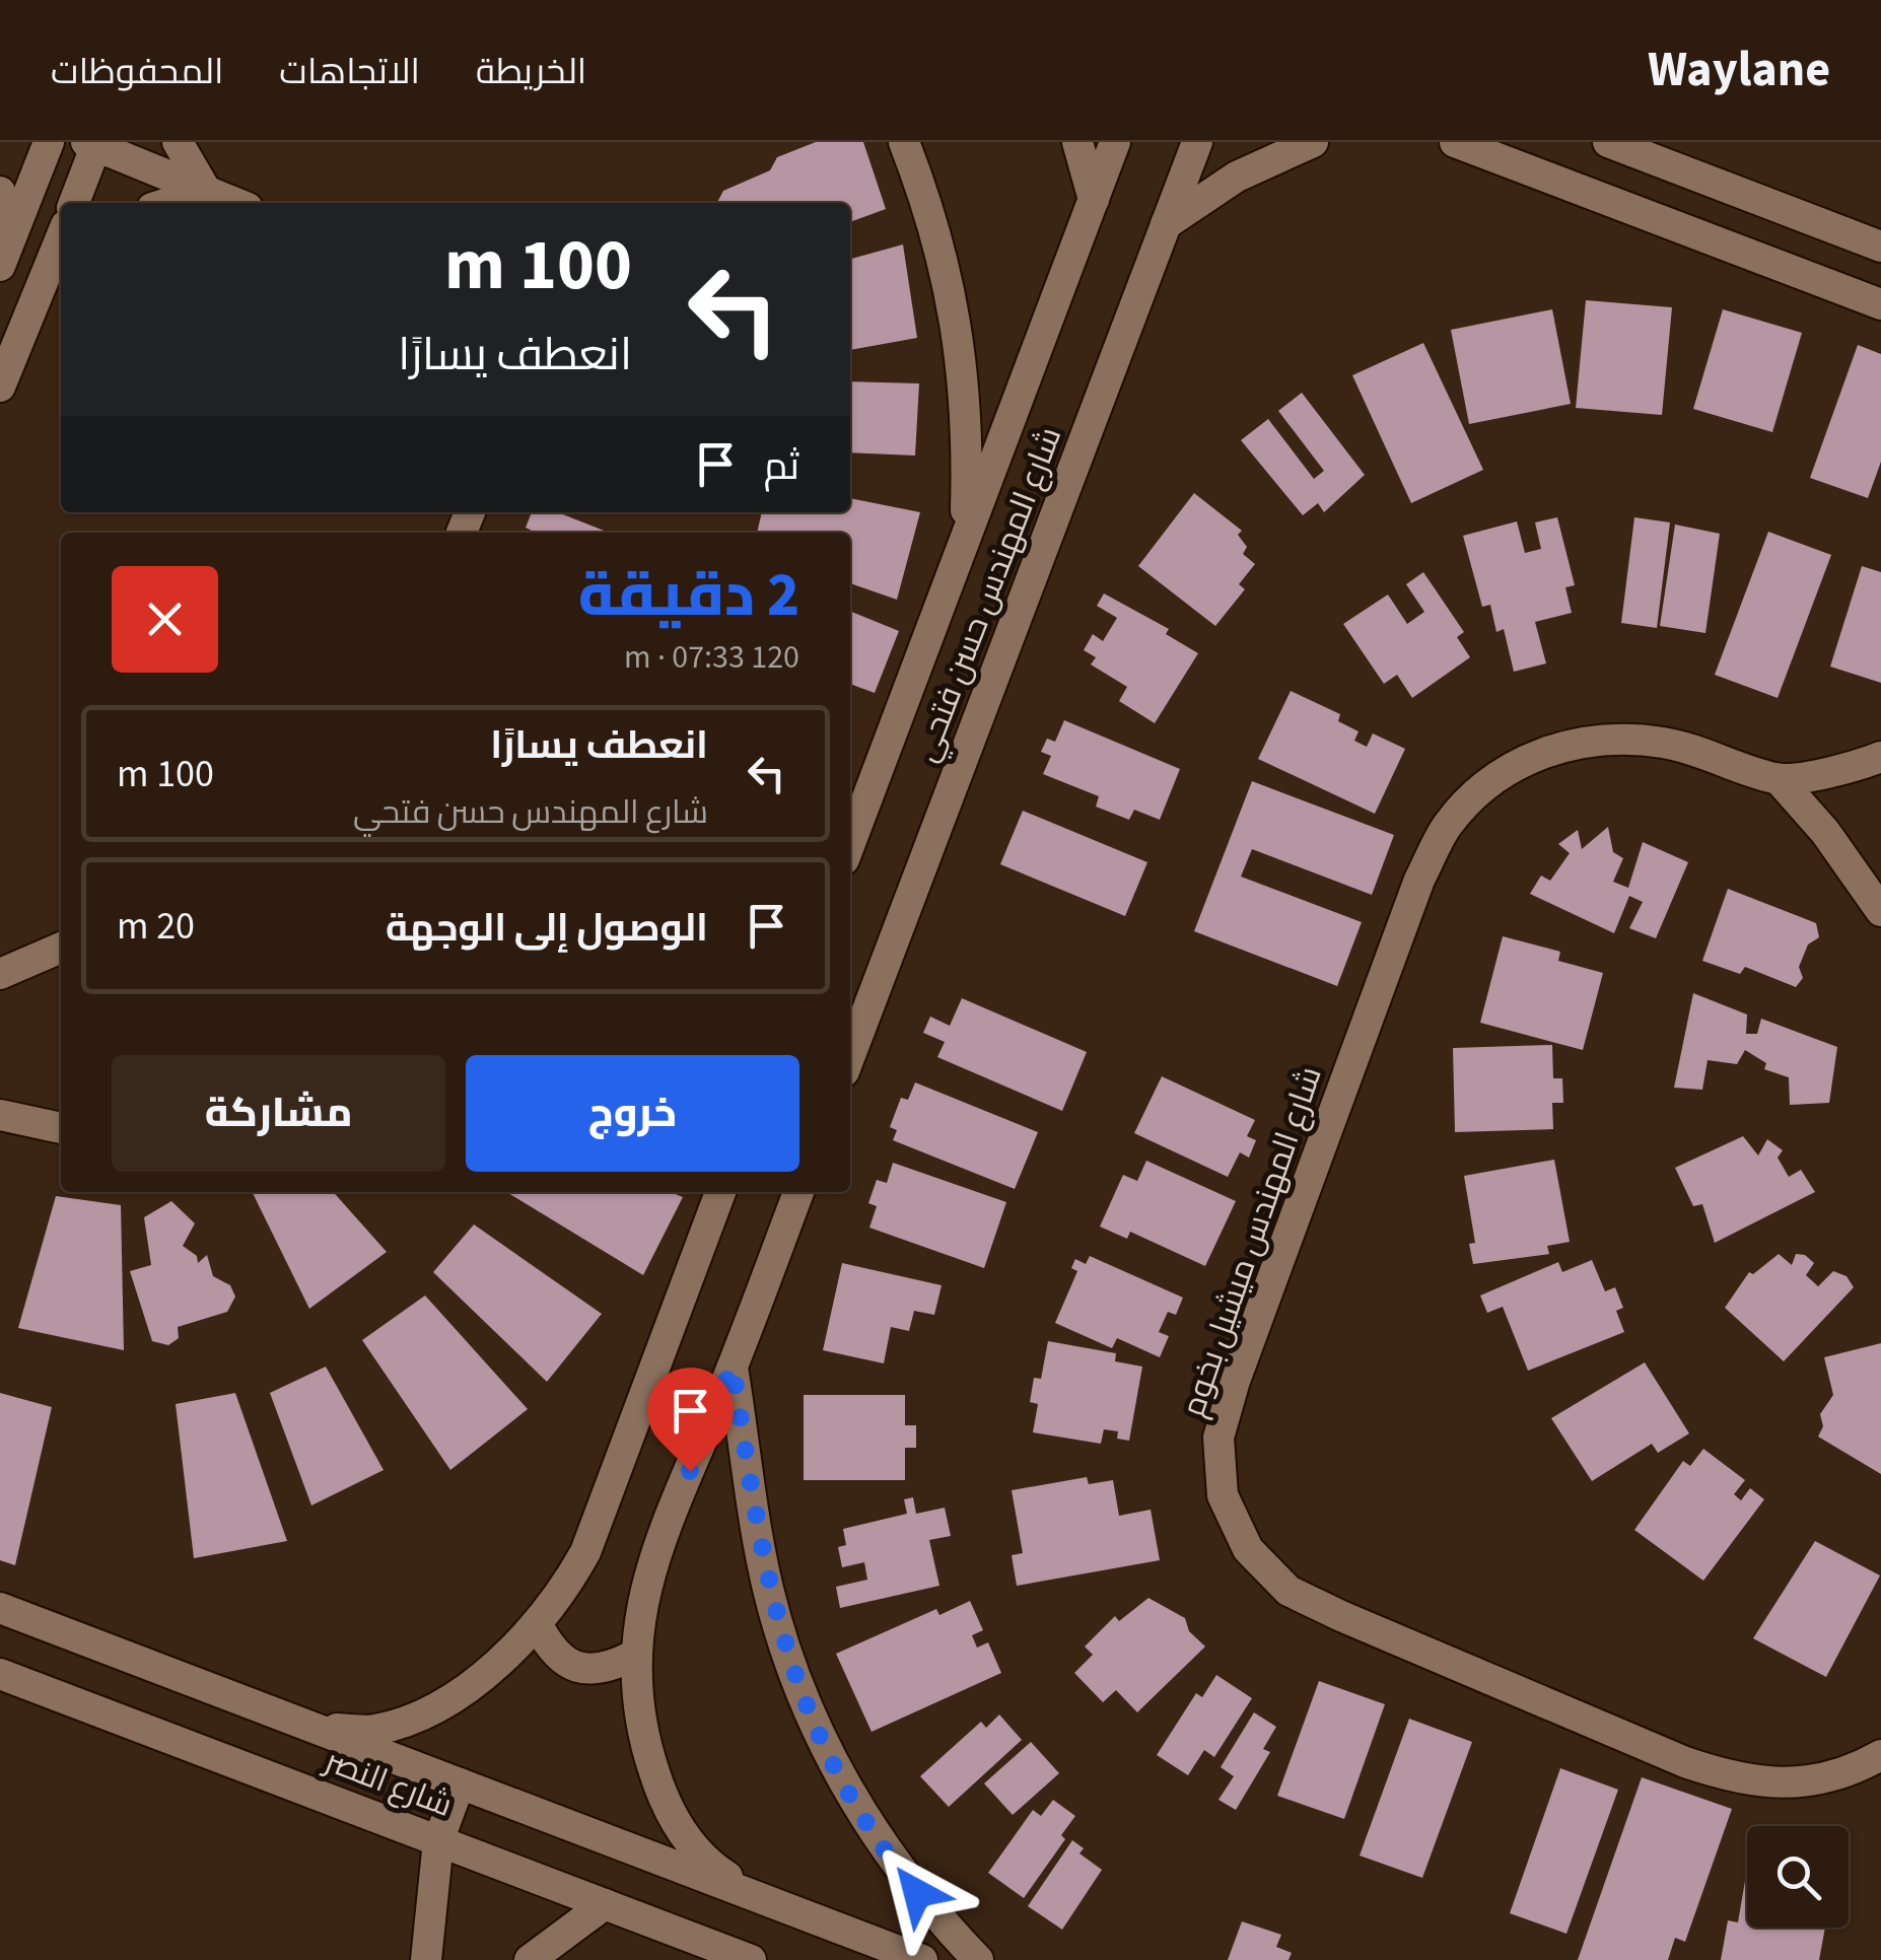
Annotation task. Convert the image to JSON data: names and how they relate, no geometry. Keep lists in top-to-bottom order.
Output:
{
  "streets": {
    "street": ["شارع المهندس حسن فتحي", "شارع المهندس ميشيل بخوم", "شارع النصر"]
  },
  "page": {
    "header": "Waylane",
    "nav": ["الخريطة", "الاتجاهات", "المحفوظات"],
    "turn": ["100 m", "انعطف يسارًا"],
    "then": "ثم",
    "heading": ["2 دقيقة", "120 m · 07:33"],
    "list": [
      {
        "name": "انعطف يسارًا",
        "note": "شارع المهندس حسن فتحي",
        "value": "100 m"
      },
      {
        "name": "الوصول إلى الوجهة",
        "value": "20 m"
      }
    ],
    "buttons": ["خروج", "مشاركة"]
  }
}
